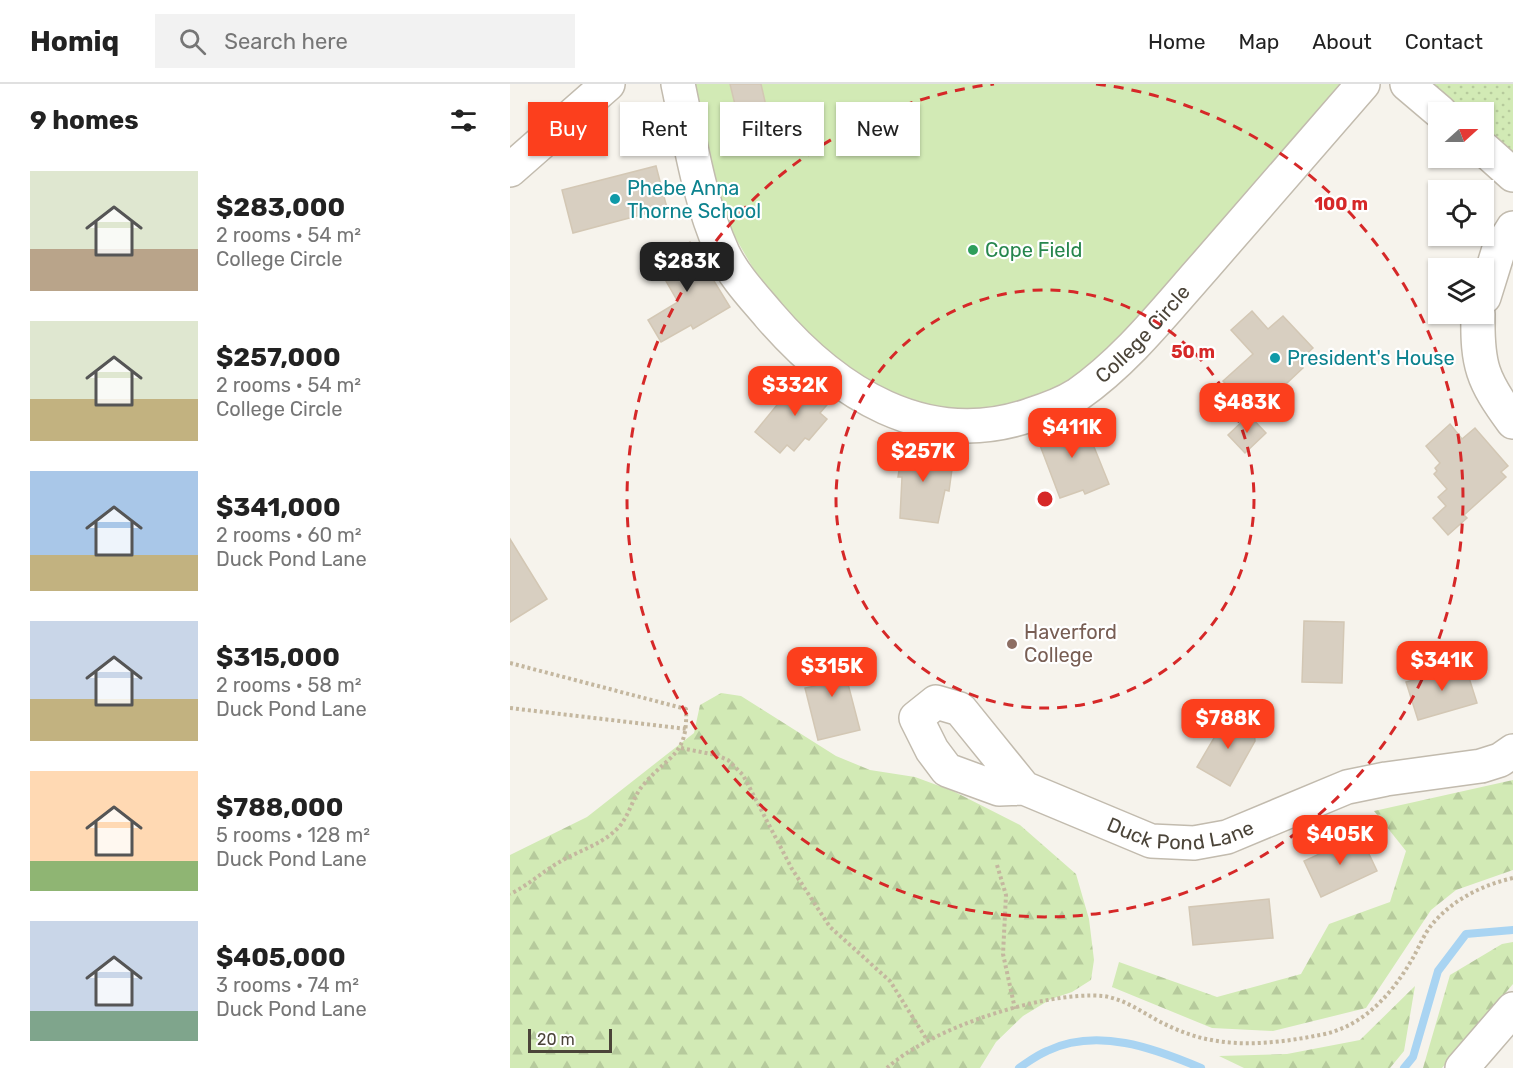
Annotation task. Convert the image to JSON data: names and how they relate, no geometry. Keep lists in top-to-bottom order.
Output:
{
  "streets": {
    "street": ["College Circle", "Duck Pond Lane"]
  },
  "places": [
    "Phebe Anna Thorne School",
    "Cope Field",
    "President's House",
    "Haverford College"
  ],
  "scale_bar": "20 m",
  "north": "right",
  "page": {
    "header": "Homiq",
    "search": "Search here",
    "nav": [
      "Home",
      "Map",
      "About",
      "Contact"
    ],
    "heading": "9 homes",
    "chip": [
      "Buy",
      "Rent",
      "Filters",
      "New"
    ],
    "list": [
      {
        "name": "$283,000",
        "note": "2 rooms · 54 m² · College Circle"
      },
      {
        "name": "$257,000",
        "note": "2 rooms · 54 m² · College Circle"
      },
      {
        "name": "$341,000",
        "note": "2 rooms · 60 m² · Duck Pond Lane"
      },
      {
        "name": "$315,000",
        "note": "2 rooms · 58 m² · Duck Pond Lane"
      },
      {
        "name": "$788,000",
        "note": "5 rooms · 128 m² · Duck Pond Lane"
      },
      {
        "name": "$405,000",
        "note": "3 rooms · 74 m² · Duck Pond Lane"
      }
    ],
    "price": [
      "$283K",
      "$332K",
      "$483K",
      "$411K",
      "$257K",
      "$341K",
      "$315K",
      "$788K",
      "$405K"
    ],
    "scale": "20 m"
  },
  "rings": ["100 m", "50 m"]
}
